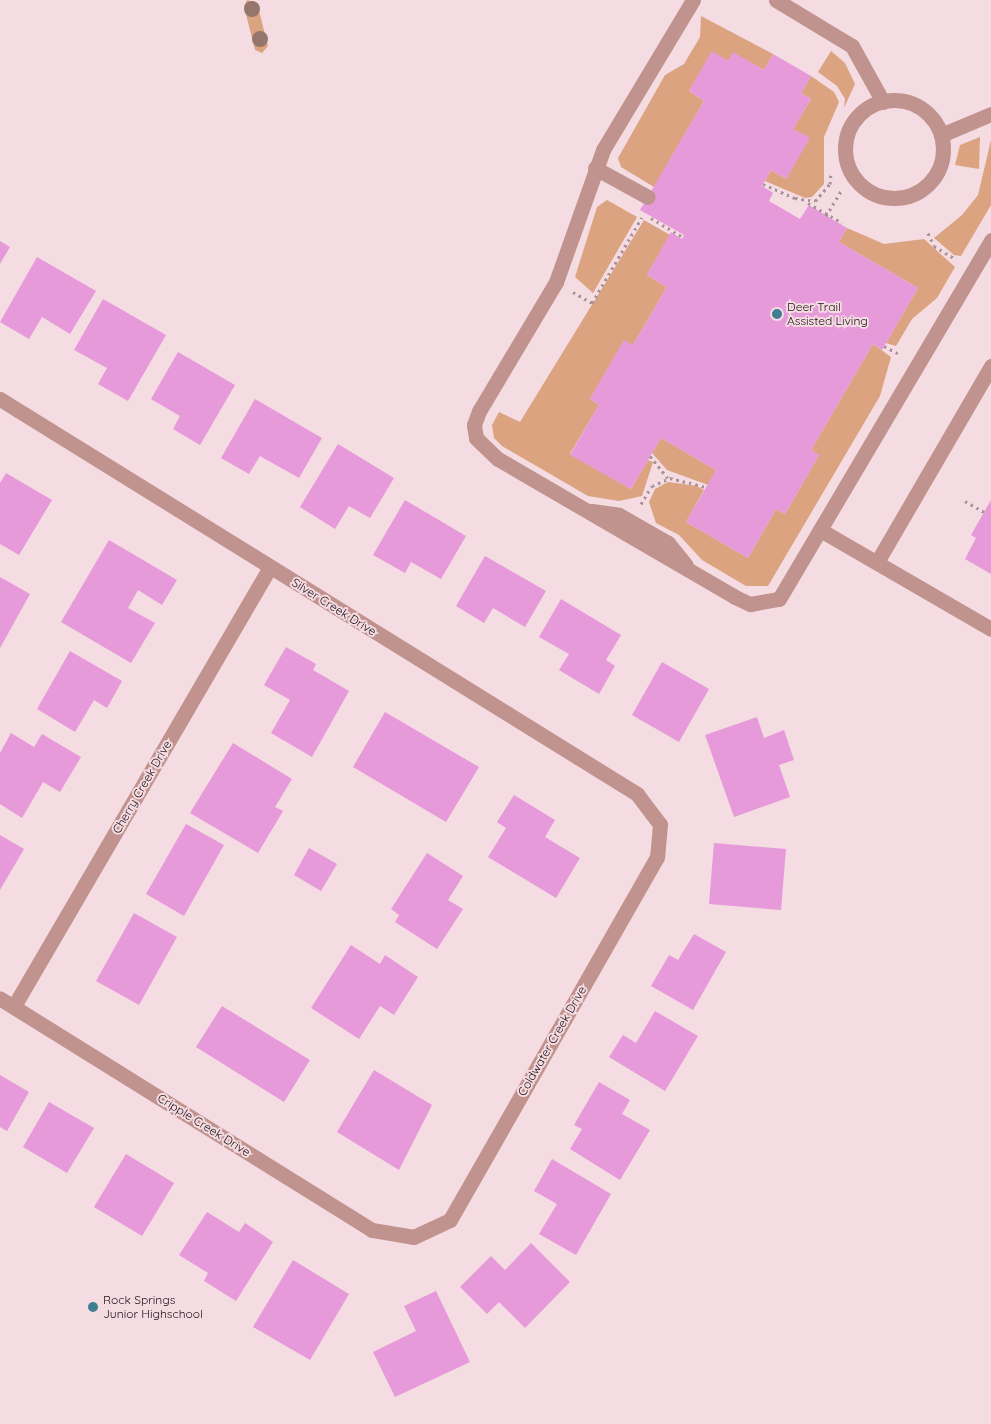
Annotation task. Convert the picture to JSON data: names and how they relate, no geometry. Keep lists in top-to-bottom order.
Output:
{
  "streets": {
    "street": [
      "Silver Creek Drive",
      "Cherry Creek Drive",
      "Coldwater Creek Drive",
      "Cripple Creek Drive"
    ]
  },
  "crossings": [
    ["Silver Creek Drive", "Cherry Creek Drive"],
    ["Silver Creek Drive", "Coldwater Creek Drive"],
    ["Cherry Creek Drive", "Cripple Creek Drive"],
    ["Coldwater Creek Drive", "Cripple Creek Drive"]
  ],
  "places": ["Deer Trail Assisted Living", "Rock Springs Junior Highschool"]
}
